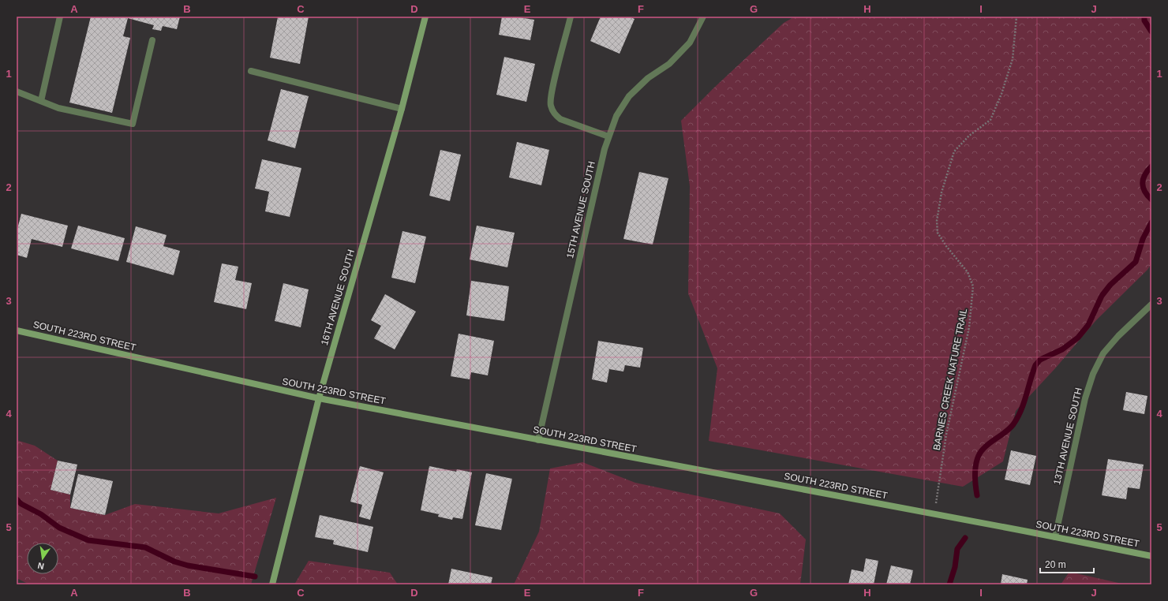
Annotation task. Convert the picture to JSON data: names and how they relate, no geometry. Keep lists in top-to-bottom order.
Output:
{
  "streets": {
    "street": [
      "15TH AVENUE SOUTH",
      "16TH AVENUE SOUTH",
      "SOUTH 223RD STREET",
      "13TH AVENUE SOUTH"
    ],
    "path": ["BARNES CREEK NATURE TRAIL"]
  },
  "crossings": [
    ["15TH AVENUE SOUTH", "SOUTH 223RD STREET"],
    ["16TH AVENUE SOUTH", "SOUTH 223RD STREET"],
    ["SOUTH 223RD STREET", "BARNES CREEK NATURE TRAIL"],
    ["SOUTH 223RD STREET", "13TH AVENUE SOUTH"]
  ],
  "scale_bar": "20 m",
  "north": "bottom",
  "grid": {
    "columns": [
      "A",
      "B",
      "C",
      "D",
      "E",
      "F",
      "G",
      "H",
      "I",
      "J"
    ],
    "rows": [
      "1",
      "2",
      "3",
      "4",
      "5"
    ]
  }
}
